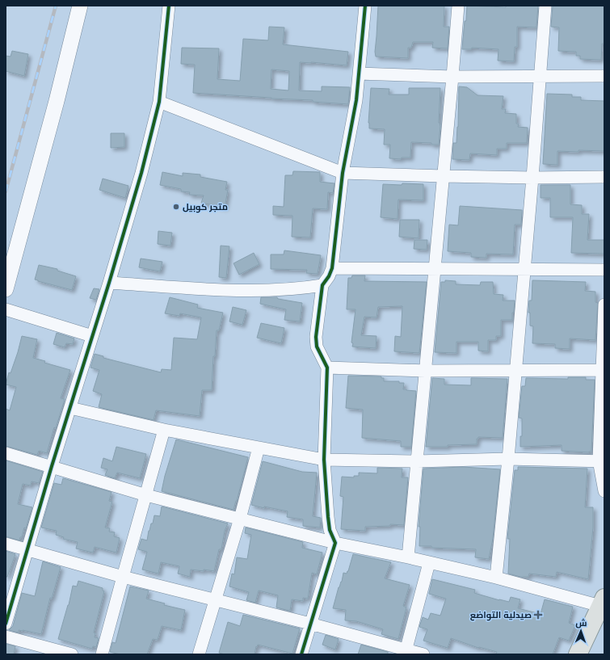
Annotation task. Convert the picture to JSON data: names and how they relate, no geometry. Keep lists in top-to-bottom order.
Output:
{
  "places": {
    "other": ["متجر كوبيل"],
    "health": ["صيدلية التواضع"]
  },
  "north": "top"
}
